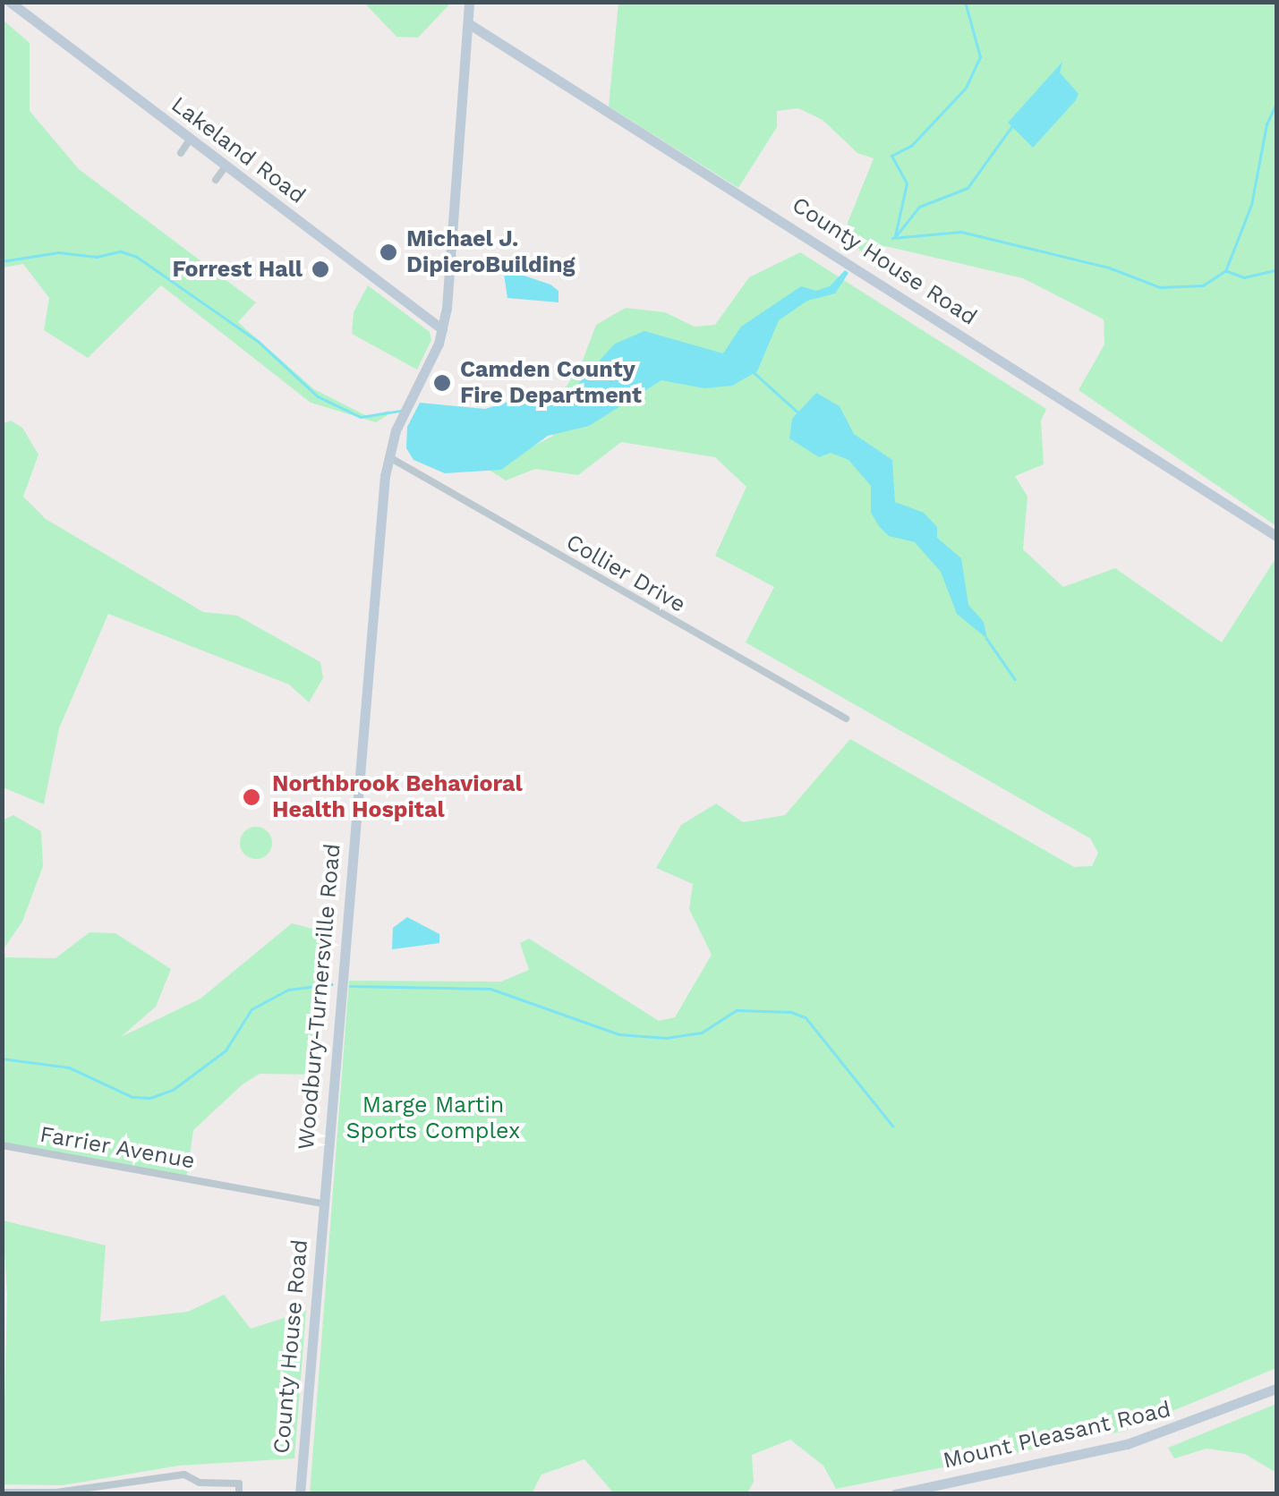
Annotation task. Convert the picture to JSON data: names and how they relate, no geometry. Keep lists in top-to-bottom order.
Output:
{
  "streets": {
    "street": [
      "Lakeland Road",
      "County House Road",
      "Collier Drive",
      "Woodbury-Turnersville Road",
      "Farrier Avenue",
      "Mount Pleasant Road"
    ]
  },
  "crossings": [
    ["Lakeland Road", "Woodbury-Turnersville Road"],
    ["County House Road", "Woodbury-Turnersville Road"],
    ["County House Road", "Farrier Avenue"],
    ["Collier Drive", "Woodbury-Turnersville Road"],
    ["Woodbury-Turnersville Road", "Farrier Avenue"]
  ],
  "parks": ["Marge Martin Sports Complex"],
  "places": [
    "Michael J. DipieroBuilding",
    "Forrest Hall",
    "Camden County Fire Department",
    "Northbrook Behavioral Health Hospital"
  ]
}
